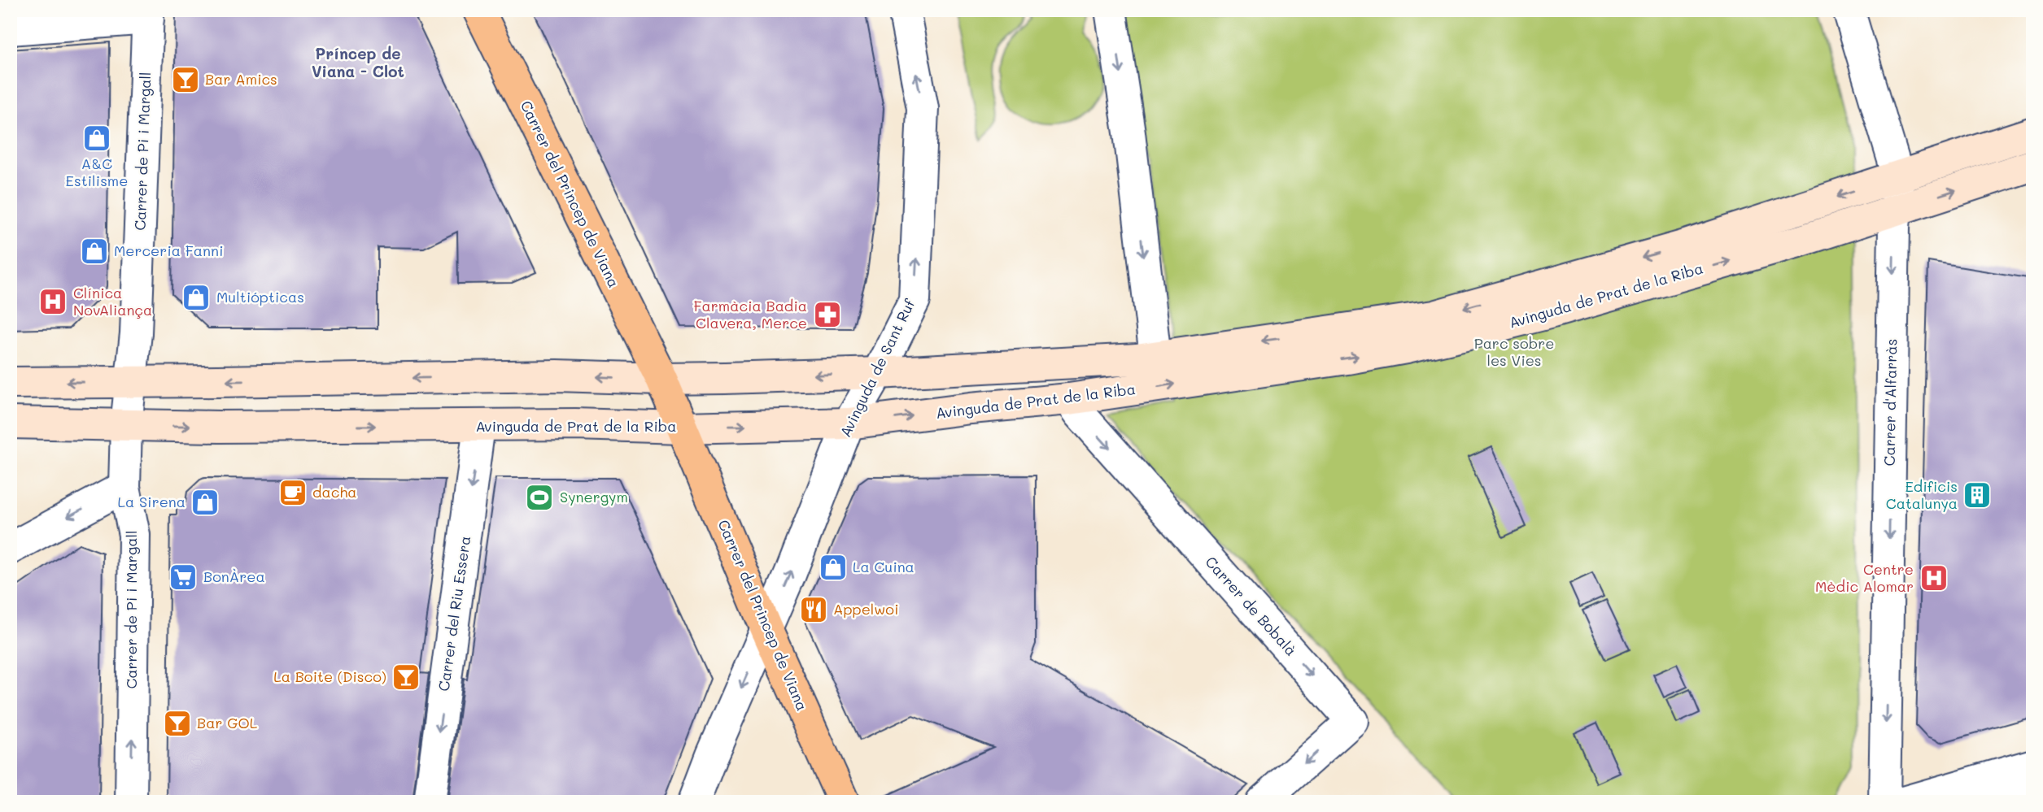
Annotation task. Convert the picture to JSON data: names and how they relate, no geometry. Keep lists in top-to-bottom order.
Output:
{
  "streets": {
    "main road": ["Carrer del Princep de Viana", "Avinguda de Prat de la Riba"],
    "street": [
      "Carrer de Pi i Margall",
      "Avinguda de Sant Ruf",
      "Carrer d'Alfarràs",
      "Carrer de Bobalà",
      "Carrer del Riu Essera"
    ]
  },
  "crossings": [
    ["Carrer de Pi i Margall", "Avinguda de Prat de la Riba"],
    ["Carrer del Princep de Viana", "Avinguda de Prat de la Riba"],
    ["Carrer del Princep de Viana", "Avinguda de Sant Ruf"],
    ["Avinguda de Prat de la Riba", "Avinguda de Sant Ruf"],
    ["Avinguda de Prat de la Riba", "Carrer d'Alfarràs"],
    ["Avinguda de Prat de la Riba", "Carrer de Bobalà"],
    ["Avinguda de Prat de la Riba", "Carrer del Riu Essera"]
  ],
  "one_way": [
    "Carrer de Pi i Margall",
    "Carrer d'Alfarràs",
    "Carrer de Bobalà",
    "Carrer del Riu Essera"
  ],
  "districts": ["Príncep de Viana - Clot"],
  "parks": ["Parc sobre les Vies"],
  "places": {
    "bar": ["Bar Amics", "La Boite (Disco)", "Bar GOL"],
    "shop": [
      "A&C Estilisme",
      "Merceria Fanni",
      "Multiópticas",
      "La Sirena",
      "La Cuina"
    ],
    "hospital": ["Clínica NovAliança", "Centre Mèdic Alomar"],
    "pharmacy": ["Farmàcia Badia Clavera, Merce"],
    "cafe": ["dacha"],
    "building": ["Edificis Catalunya"],
    "sports": ["Synergym"],
    "supermarket": ["BonÀrea"],
    "restaurant": ["Appelwoi"]
  }
}
